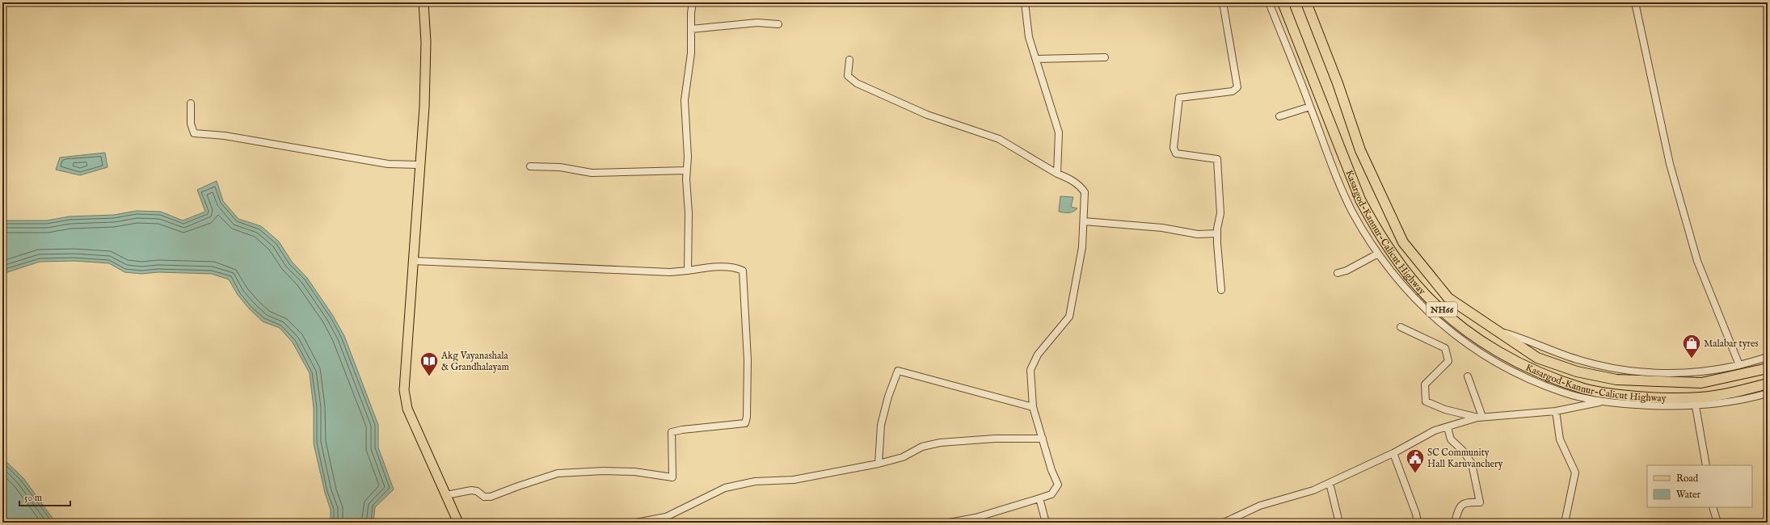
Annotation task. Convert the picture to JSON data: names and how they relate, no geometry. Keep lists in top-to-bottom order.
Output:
{
  "streets": {
    "highway": ["Kasargod-Kannur-Calicut Highway", "NH66"]
  },
  "places": {
    "shop": ["Malabar tyres"],
    "library": ["Akg Vayanashala & Grandhalayam"],
    "public building": ["SC Community Hall Karuvanchery"]
  },
  "legend": ["Road", "Water"],
  "scale_bar": "50 m"
}
